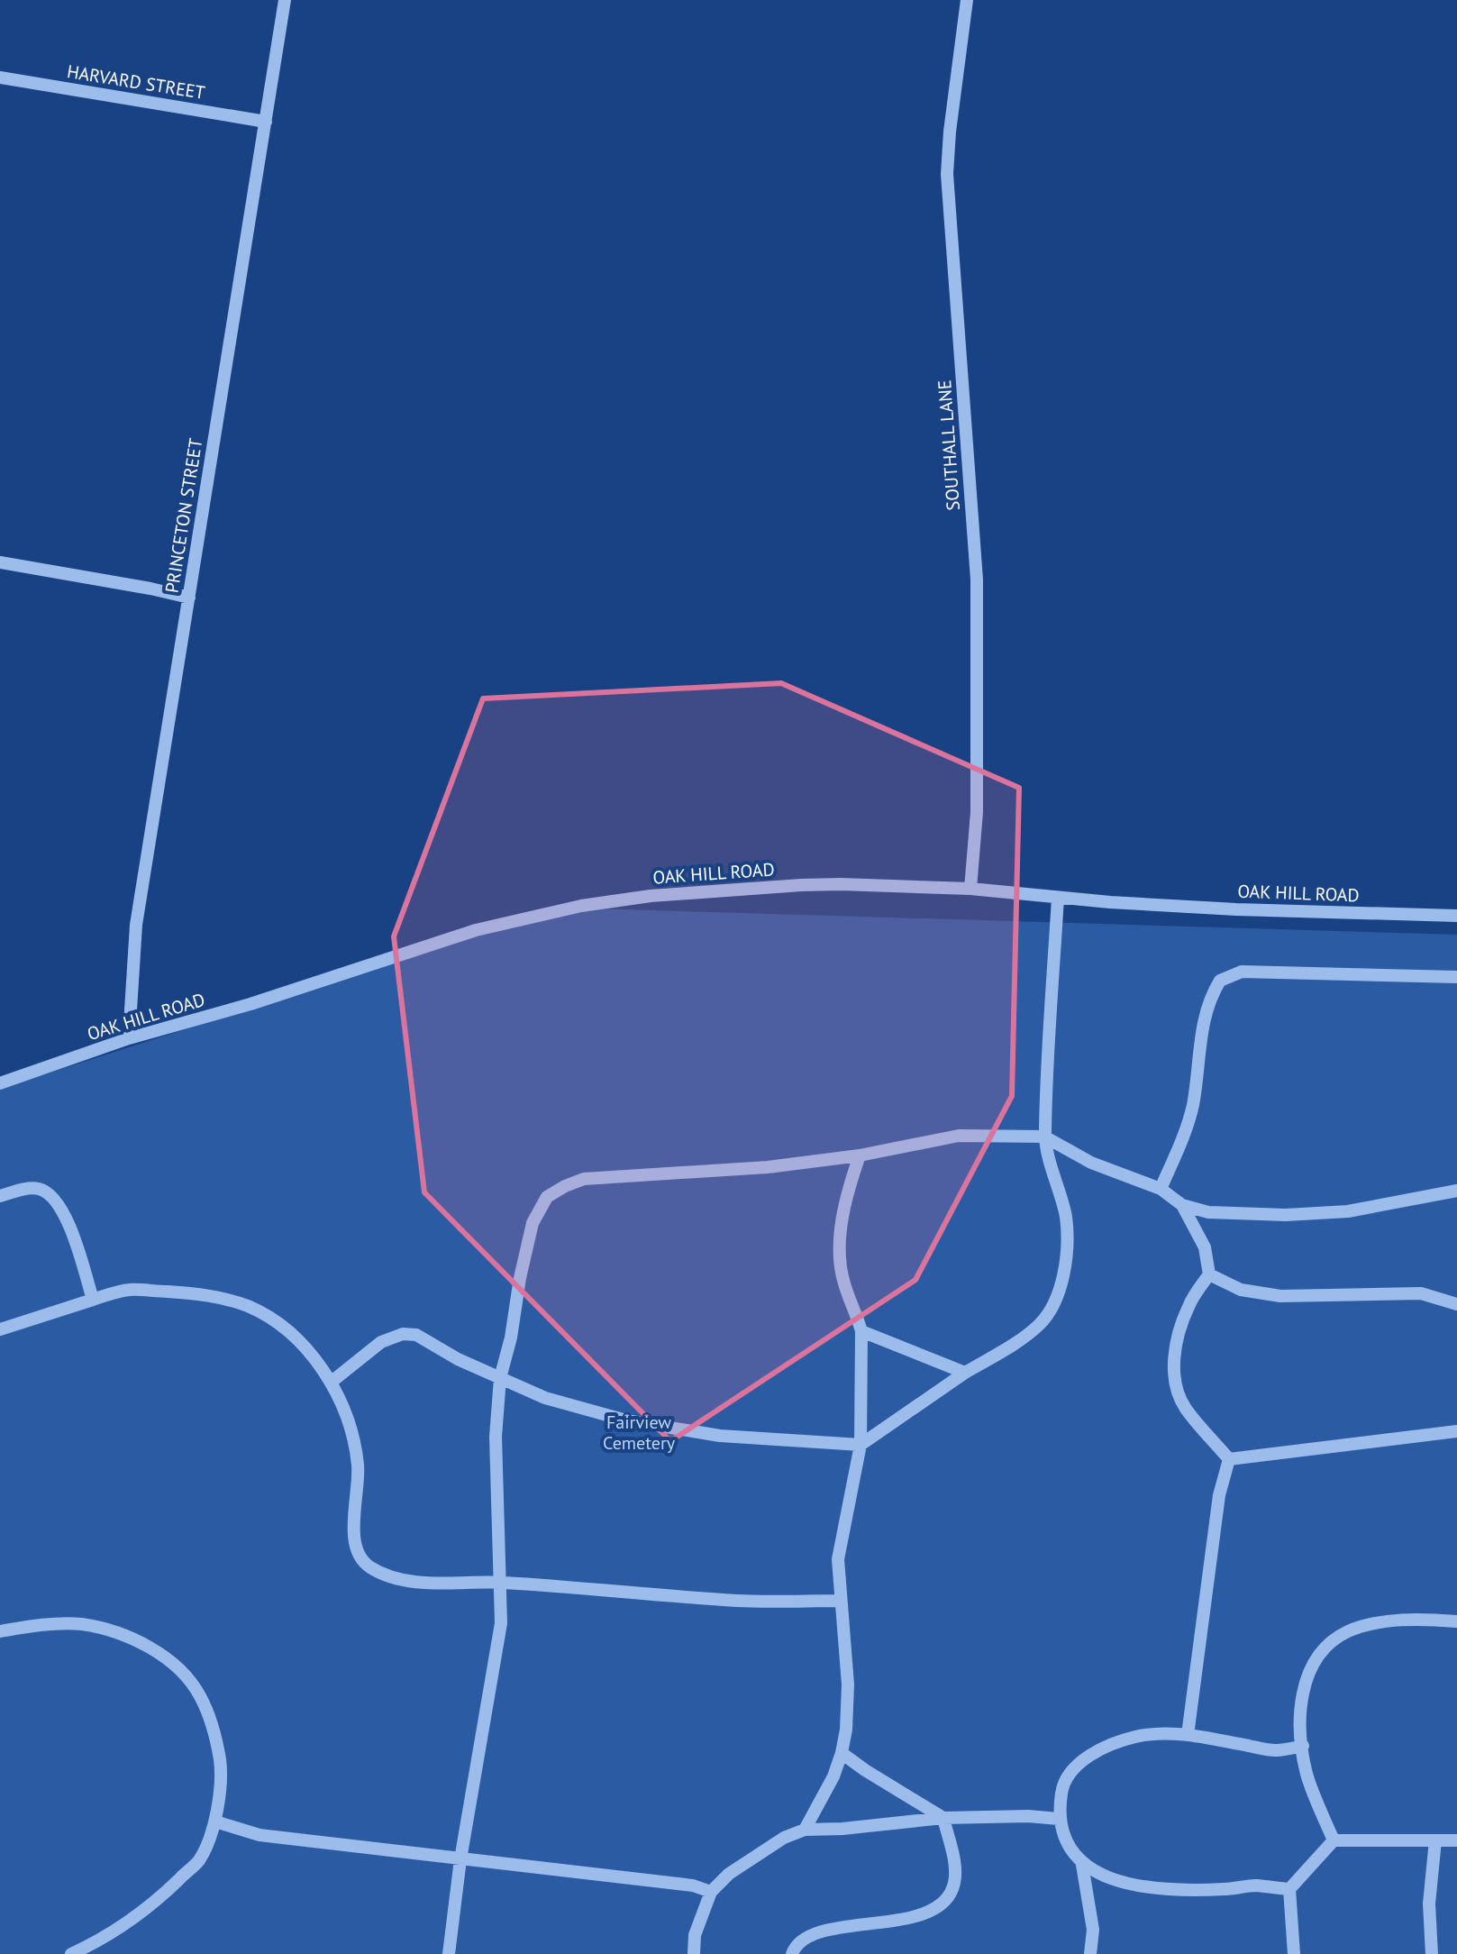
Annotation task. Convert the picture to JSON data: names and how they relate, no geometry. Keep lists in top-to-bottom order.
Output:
{
  "streets": {
    "street": [
      "HARVARD STREET",
      "SOUTHALL LANE",
      "PRINCETON STREET",
      "OAK HILL ROAD"
    ]
  },
  "crossings": [
    ["HARVARD STREET", "PRINCETON STREET"],
    ["SOUTHALL LANE", "OAK HILL ROAD"],
    ["PRINCETON STREET", "OAK HILL ROAD"]
  ],
  "parks": ["Fairview Cemetery"]
}
